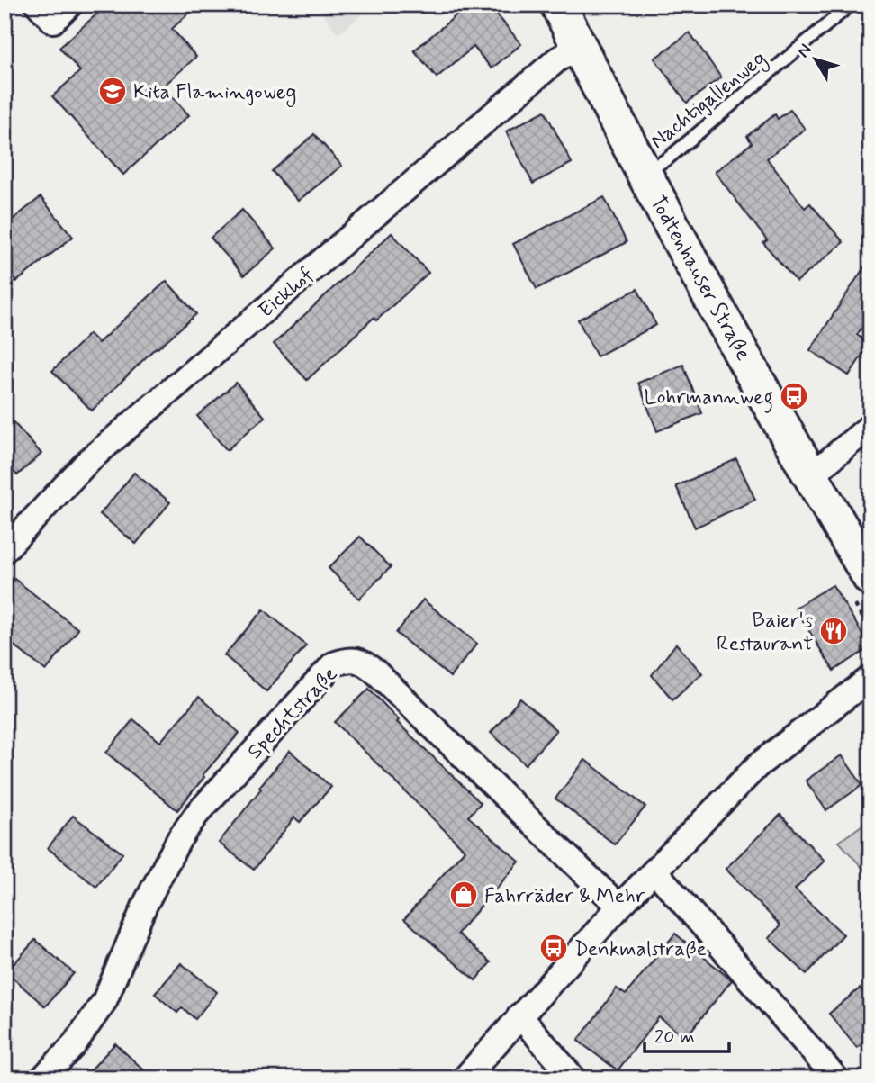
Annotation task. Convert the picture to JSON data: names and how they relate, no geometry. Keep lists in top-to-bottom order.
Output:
{
  "streets": {
    "main road": ["Todtenhauser Straße"],
    "street": ["Eickhof", "Spechtstraße"],
    "lane": ["Nachtigallenweg"]
  },
  "crossings": [
    ["Nachtigallenweg", "Todtenhauser Straße"],
    ["Todtenhauser Straße", "Eickhof"]
  ],
  "places": {
    "school or university": ["Kita Flamingoweg"],
    "bus stop": ["Lohrmannweg", "Denkmalstraße"],
    "restaurant": ["Baier's Restaurant"],
    "shop": ["Fahrräder & Mehr"]
  },
  "scale_bar": "20 m",
  "north": "top left"
}
